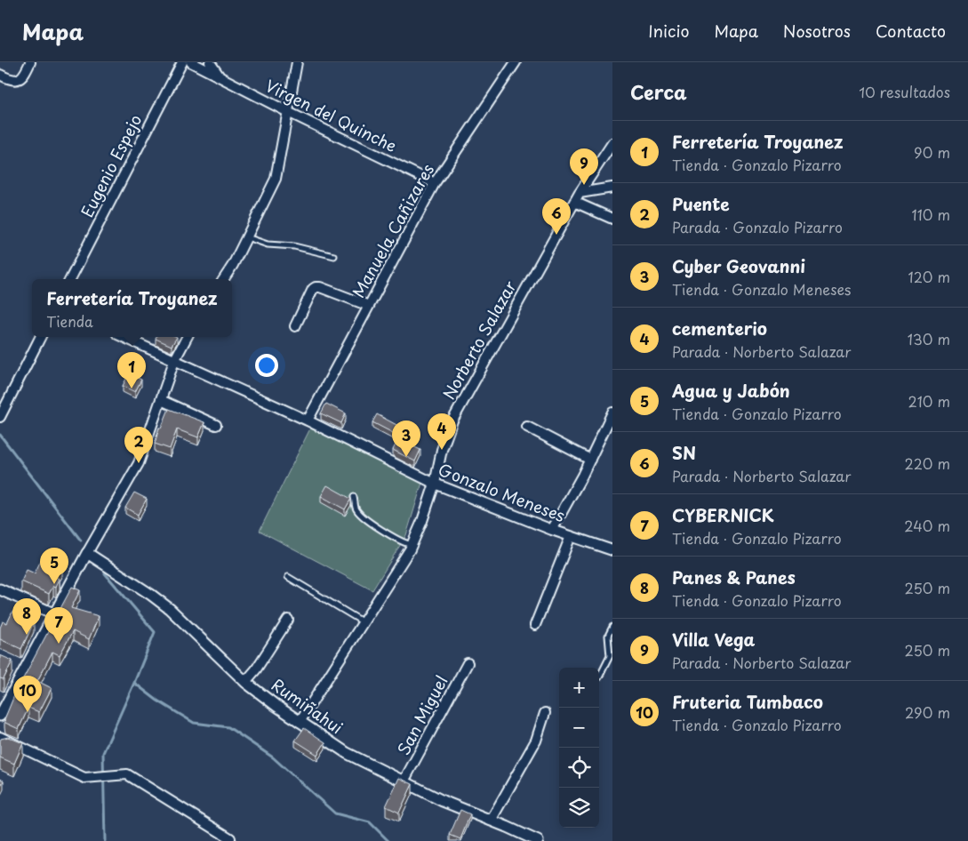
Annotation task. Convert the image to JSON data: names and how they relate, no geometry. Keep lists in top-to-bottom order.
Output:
{
  "streets": {
    "street": [
      "Virgen del Quinche",
      "Eugenio Espejo",
      "Manuela Cañizares",
      "Norberto Salazar",
      "Gonzalo Meneses",
      "Rumiñahui",
      "San Miguel"
    ]
  },
  "crossings": [
    ["Virgen del Quinche", "Manuela Cañizares"],
    ["Manuela Cañizares", "Gonzalo Meneses"],
    ["Norberto Salazar", "Gonzalo Meneses"],
    ["Norberto Salazar", "Rumiñahui"],
    ["Rumiñahui", "San Miguel"]
  ],
  "page": {
    "header": "Mapa",
    "nav": [
      "Inicio",
      "Mapa",
      "Nosotros",
      "Contacto"
    ],
    "heading": ["Cerca", "10 resultados"],
    "list": [
      {
        "mark": "1",
        "name": "Ferretería Troyanez",
        "note": "Tienda · Gonzalo Pizarro",
        "value": "90 m"
      },
      {
        "mark": "2",
        "name": "Puente",
        "note": "Parada · Gonzalo Pizarro",
        "value": "110 m"
      },
      {
        "mark": "3",
        "name": "Cyber Geovanni",
        "note": "Tienda · Gonzalo Meneses",
        "value": "120 m"
      },
      {
        "mark": "4",
        "name": "cementerio",
        "note": "Parada · Norberto Salazar",
        "value": "130 m"
      },
      {
        "mark": "5",
        "name": "Agua y Jabón",
        "note": "Tienda · Gonzalo Pizarro",
        "value": "210 m"
      },
      {
        "mark": "6",
        "name": "SN",
        "note": "Parada · Norberto Salazar",
        "value": "220 m"
      },
      {
        "mark": "7",
        "name": "CYBERNICK",
        "note": "Tienda · Gonzalo Pizarro",
        "value": "240 m"
      },
      {
        "mark": "8",
        "name": "Panes & Panes",
        "note": "Tienda · Gonzalo Pizarro",
        "value": "250 m"
      },
      {
        "mark": "9",
        "name": "Villa Vega",
        "note": "Parada · Norberto Salazar",
        "value": "250 m"
      },
      {
        "mark": "10",
        "name": "Fruteria Tumbaco",
        "note": "Tienda · Gonzalo Pizarro",
        "value": "290 m"
      }
    ],
    "pins": [
      "9",
      "6",
      "1",
      "4",
      "3",
      "2",
      "5",
      "8",
      "7",
      "10"
    ],
    "popup": ["Ferretería Troyanez", "Tienda"],
    "map_buttons": ["+", "−"]
  }
}
